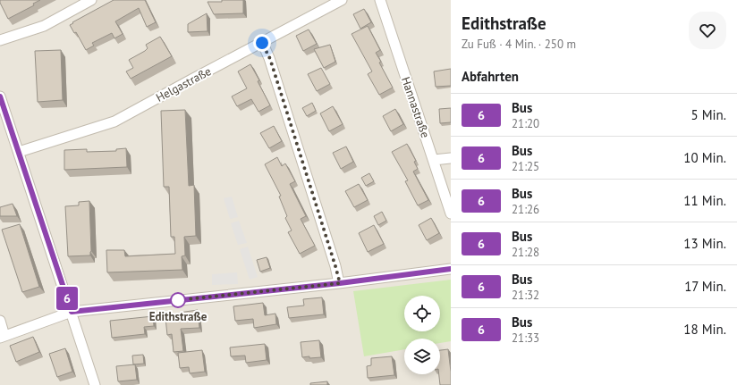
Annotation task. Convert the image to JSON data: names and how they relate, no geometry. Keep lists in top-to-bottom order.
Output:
{
  "streets": {
    "street": ["Helgastraße", "Hannastraße"]
  },
  "places": ["Edithstraße"],
  "lines": ["bus line 6"],
  "page": {
    "on_map": "6",
    "heading": [
      ["Edithstraße", "Zu Fuß · 4 Min. · 250 m"],
      "Abfahrten"
    ],
    "list": [
      {
        "mark": "6",
        "name": "Bus",
        "note": "21:20",
        "value": "5 Min."
      },
      {
        "mark": "6",
        "name": "Bus",
        "note": "21:25",
        "value": "10 Min."
      },
      {
        "mark": "6",
        "name": "Bus",
        "note": "21:26",
        "value": "11 Min."
      },
      {
        "mark": "6",
        "name": "Bus",
        "note": "21:28",
        "value": "13 Min."
      },
      {
        "mark": "6",
        "name": "Bus",
        "note": "21:32",
        "value": "17 Min."
      },
      {
        "mark": "6",
        "name": "Bus",
        "note": "21:33",
        "value": "18 Min."
      }
    ]
  }
}
